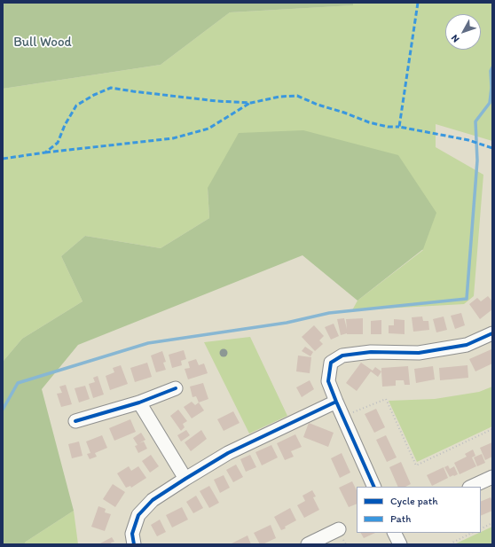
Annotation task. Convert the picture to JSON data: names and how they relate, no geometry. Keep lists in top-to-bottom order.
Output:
{
  "parks": ["Bull Wood"],
  "legend": ["Cycle path", "Path"],
  "north": "bottom left"
}
